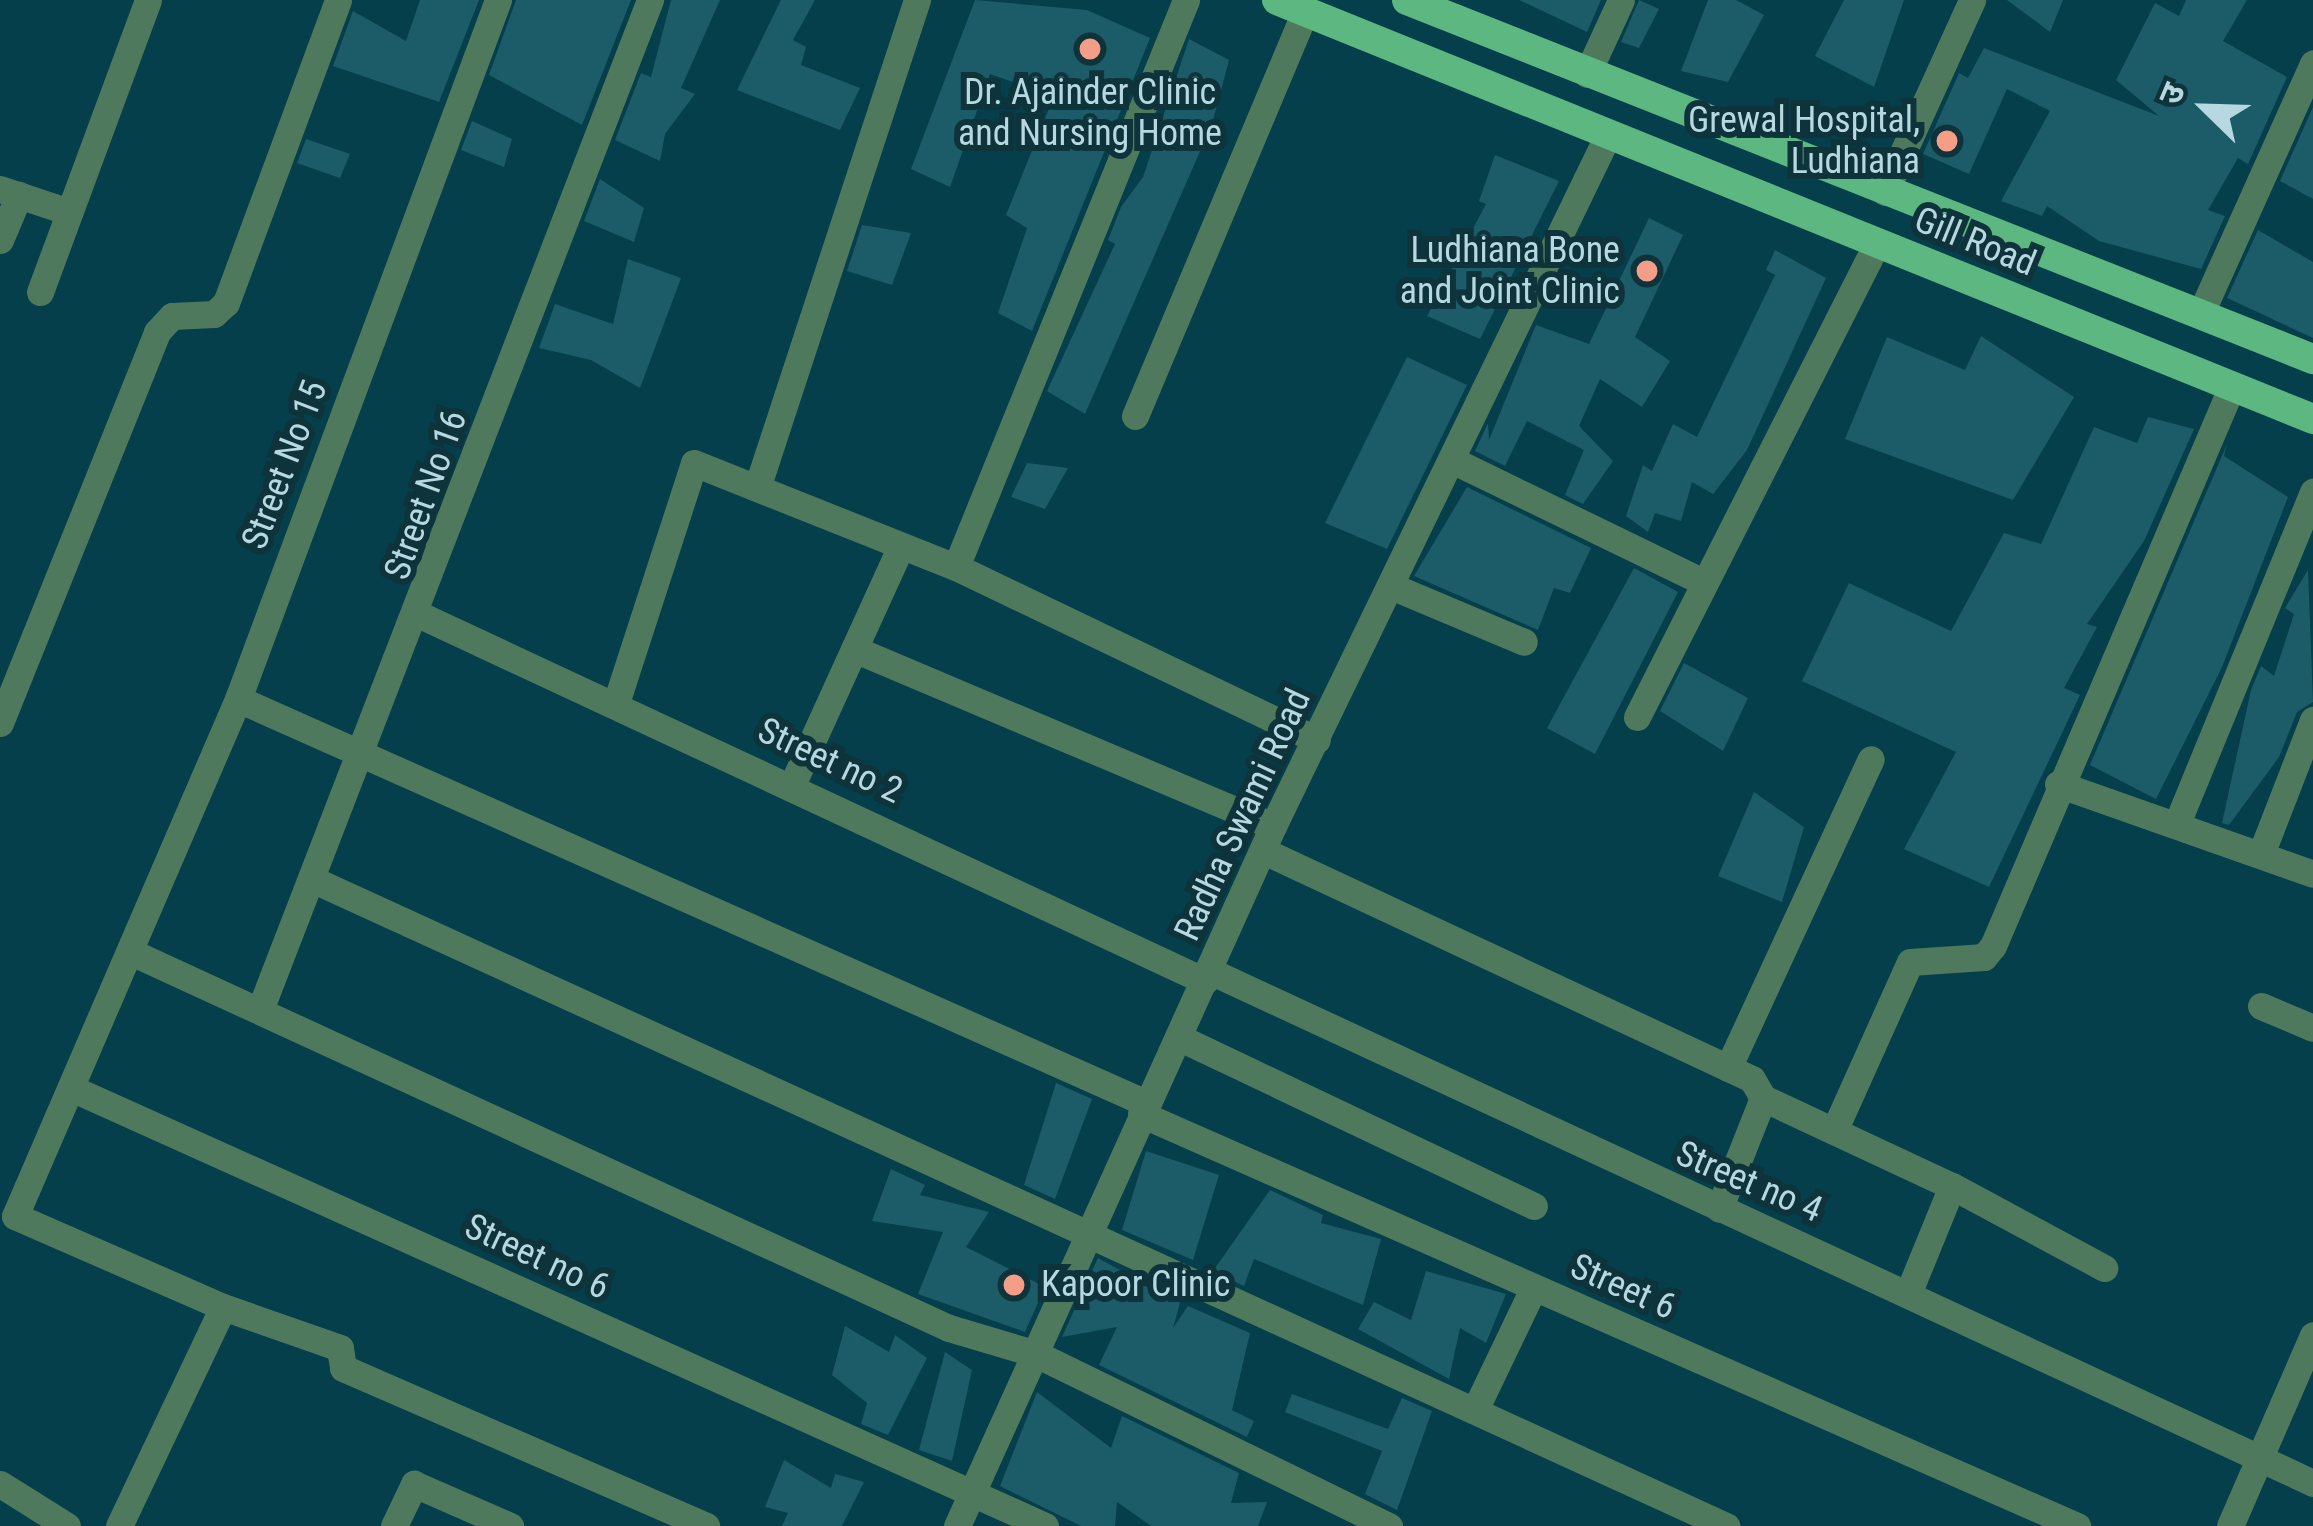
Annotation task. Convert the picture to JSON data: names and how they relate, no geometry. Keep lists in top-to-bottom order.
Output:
{
  "streets": {
    "main road": ["Gill Road"],
    "street": [
      "Street No 15",
      "Street No 16",
      "Street no 2",
      "Radha Swami Road",
      "Street no 4",
      "Street no 6",
      "Street 6"
    ]
  },
  "crossings": [
    ["Gill Road", "Radha Swami Road"],
    ["Street No 15", "Street no 6"],
    ["Street No 15", "Street 6"],
    ["Street No 16", "Street no 2"],
    ["Street No 16", "Street 6"],
    ["Street no 2", "Radha Swami Road"],
    ["Street no 2", "Street no 4"],
    ["Radha Swami Road", "Street no 4"],
    ["Radha Swami Road", "Street no 6"],
    ["Radha Swami Road", "Street 6"]
  ],
  "places": [
    "Dr. Ajainder Clinic and Nursing Home",
    "Grewal Hospital, Ludhiana",
    "Ludhiana Bone and Joint Clinic",
    "Kapoor Clinic"
  ],
  "north": "top left"
}
